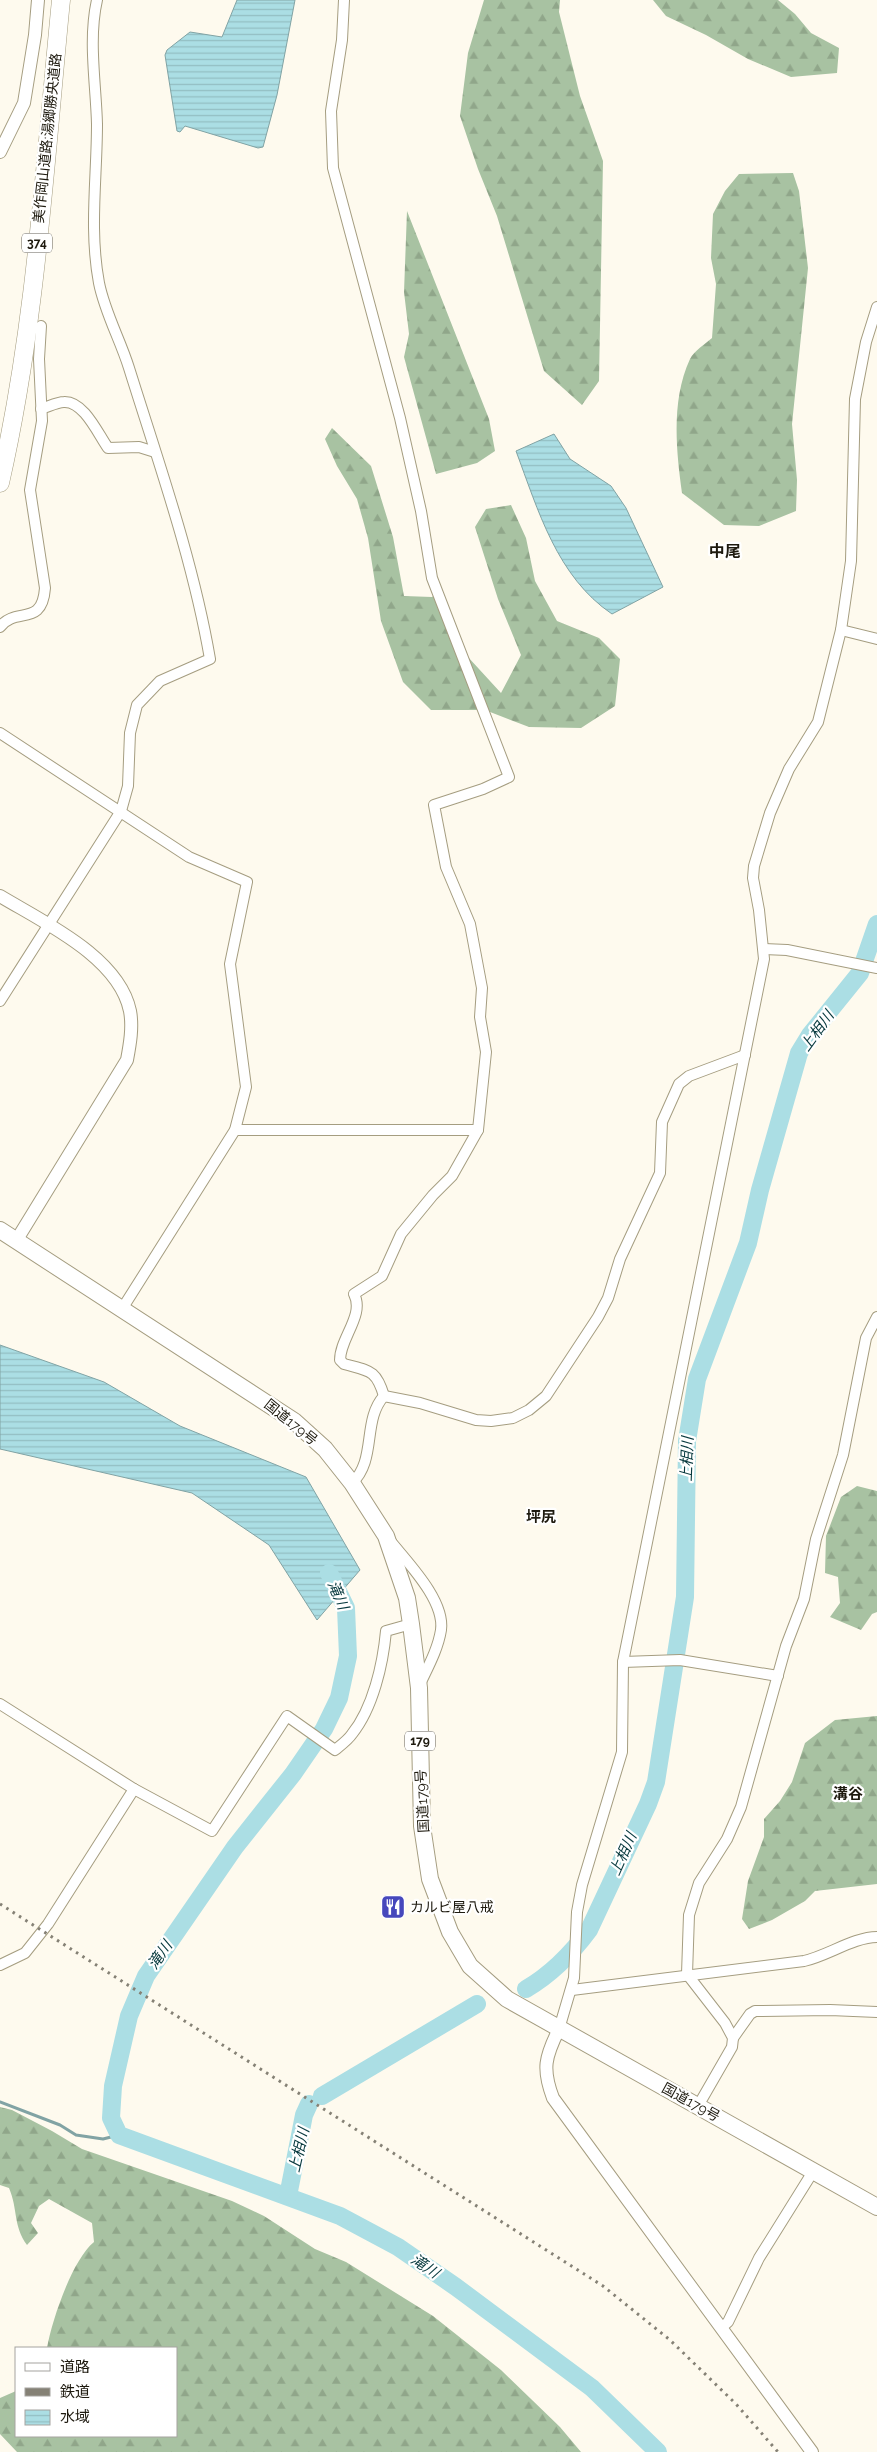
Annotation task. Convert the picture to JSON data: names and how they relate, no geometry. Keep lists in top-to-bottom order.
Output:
{
  "streets": {
    "highway": [
      "美作岡山道路;湯郷勝央道路",
      "374",
      "国道179号",
      "179"
    ]
  },
  "districts": ["中尾", "坪尻", "溝谷"],
  "water": ["上相川", "滝川"],
  "places": {
    "restaurant": ["カルビ屋八戒"]
  },
  "legend": ["道路", "鉄道", "水域"]
}
